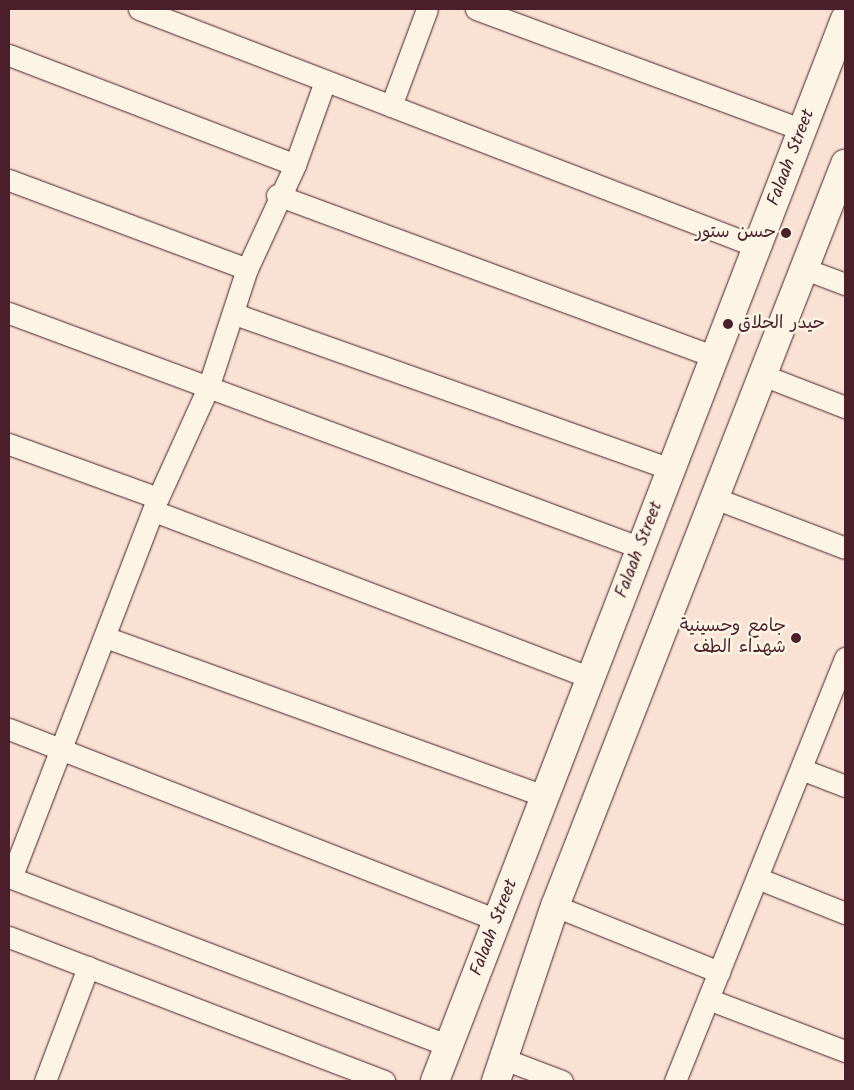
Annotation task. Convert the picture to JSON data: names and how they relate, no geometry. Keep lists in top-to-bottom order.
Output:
{
  "streets": {
    "main road": ["Falaah Street"]
  },
  "places": ["حسن ستور", "حيدر الحلاق", "جامع وحسينية شهداء الطف"]
}
